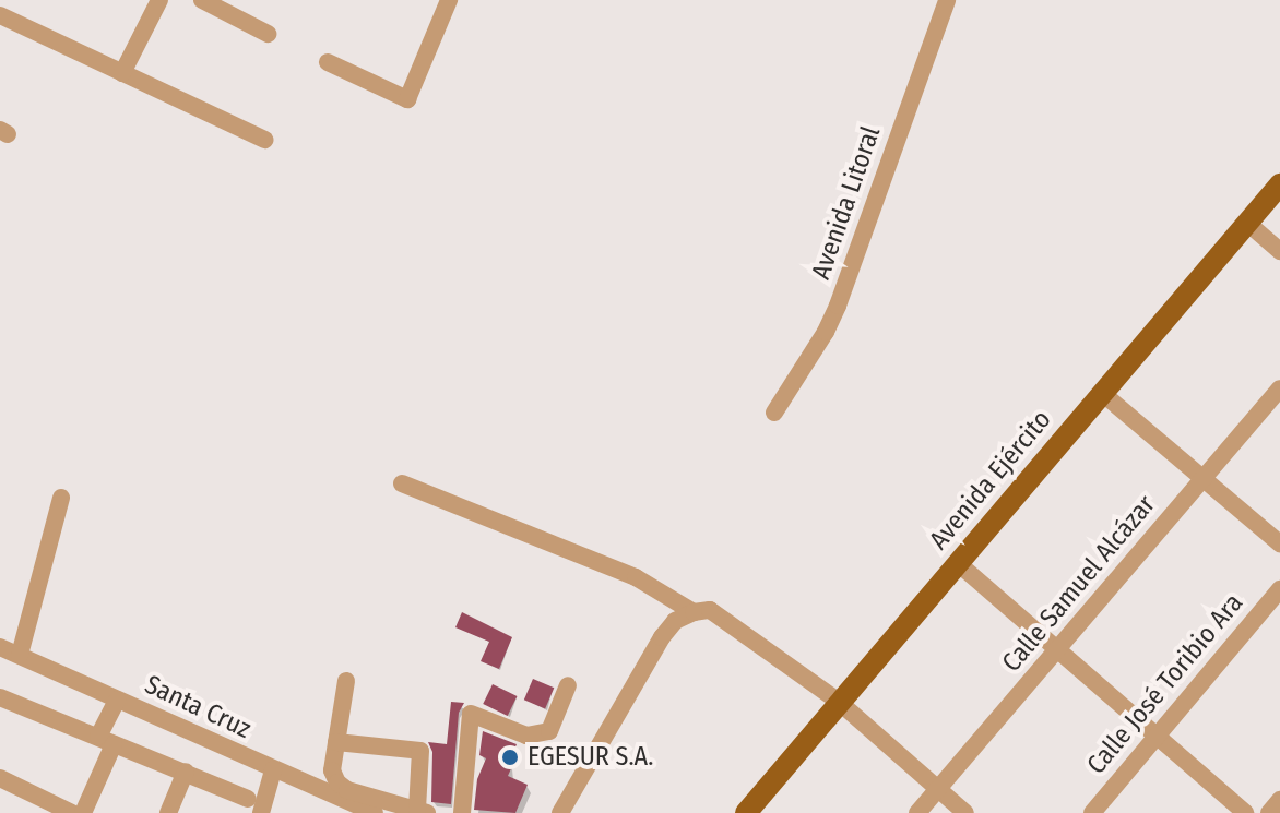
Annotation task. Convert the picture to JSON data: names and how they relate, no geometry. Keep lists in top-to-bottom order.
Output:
{
  "streets": {
    "main road": ["Avenida Ejército"],
    "street": [
      "Avenida Litoral",
      "Calle Samuel Alcázar",
      "Calle José Toribio Ara",
      "Santa Cruz"
    ]
  },
  "places": ["EGESUR S.A."]
}
